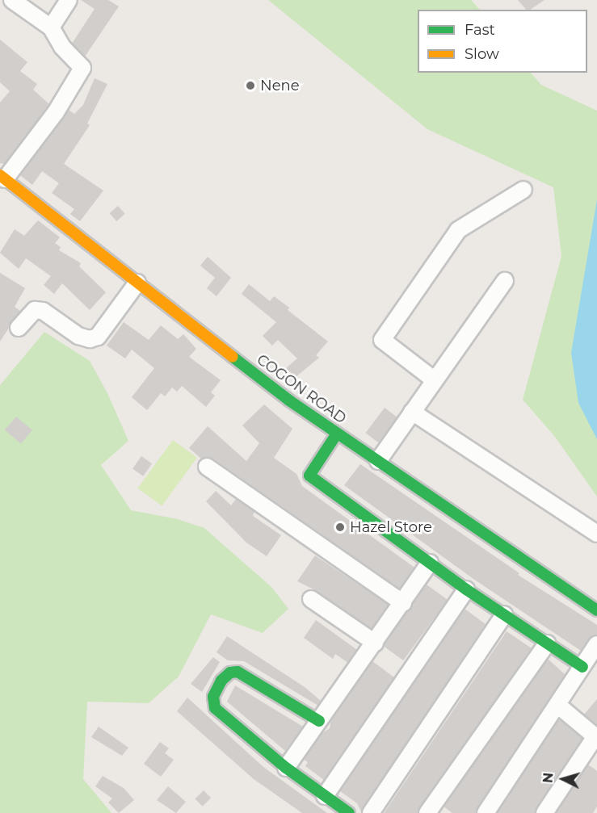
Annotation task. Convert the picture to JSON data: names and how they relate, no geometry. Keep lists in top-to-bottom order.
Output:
{
  "streets": {
    "street": ["COGON ROAD"]
  },
  "places": ["Nene", "Hazel Store"],
  "legend": ["Fast", "Slow"],
  "north": "left"
}
